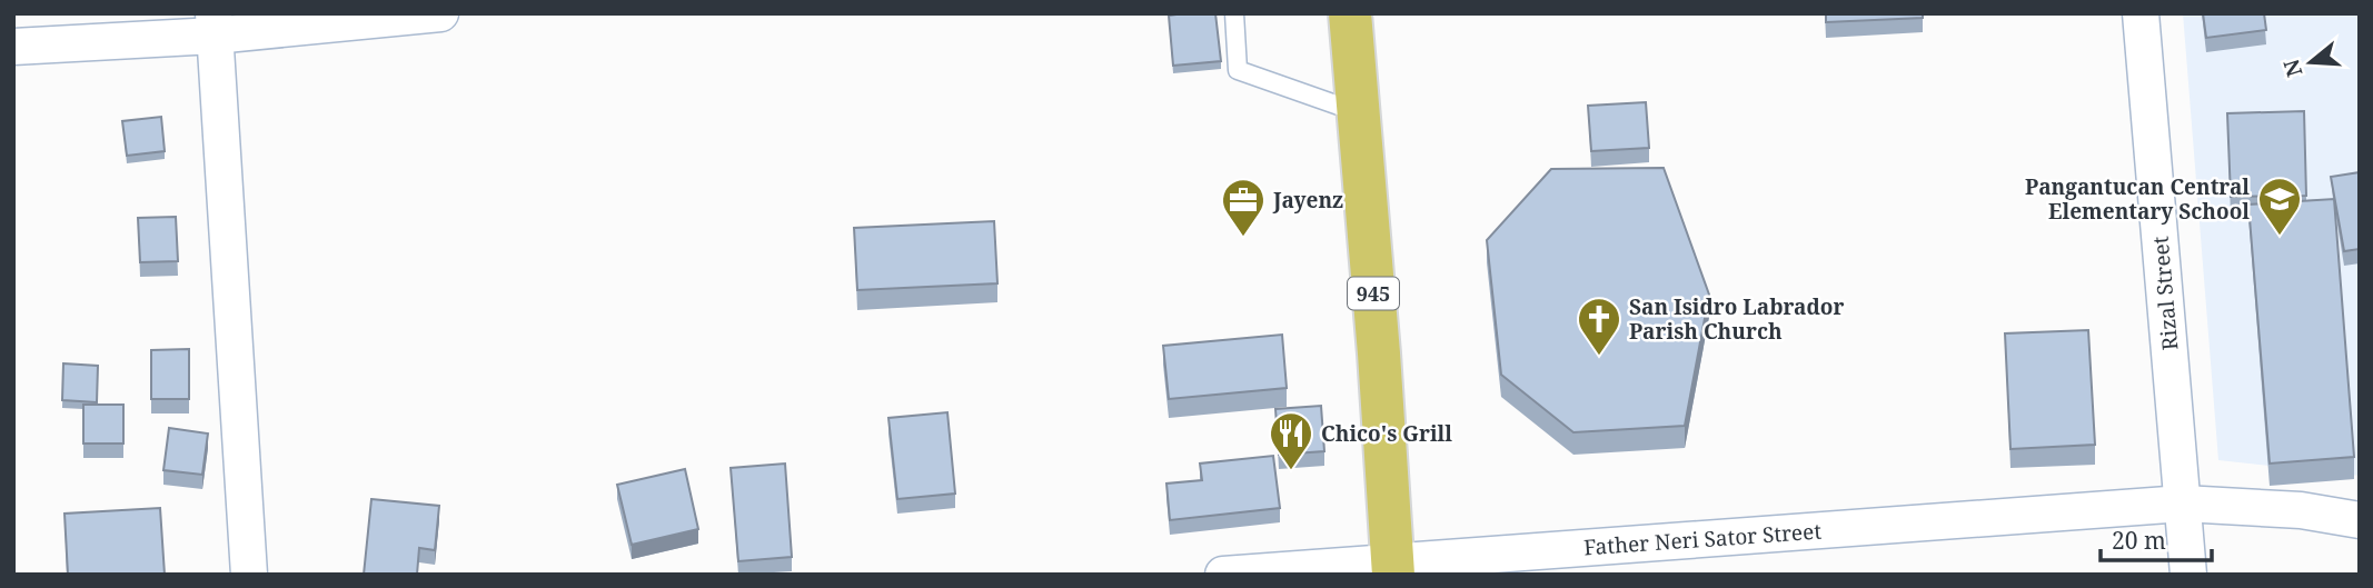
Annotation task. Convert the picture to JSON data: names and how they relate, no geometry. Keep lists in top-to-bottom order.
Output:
{
  "streets": {
    "main road": ["945"],
    "street": ["Rizal Street", "Father Neri Sator Street"]
  },
  "crossings": [
    ["945", "Father Neri Sator Street"],
    ["Rizal Street", "Father Neri Sator Street"]
  ],
  "places": {
    "school or university": ["Pangantucan Central Elementary School"],
    "office": ["Jayenz"],
    "church": ["San Isidro Labrador Parish Church"],
    "restaurant": ["Chico's Grill"]
  },
  "scale_bar": "20 m",
  "north": "left"
}
